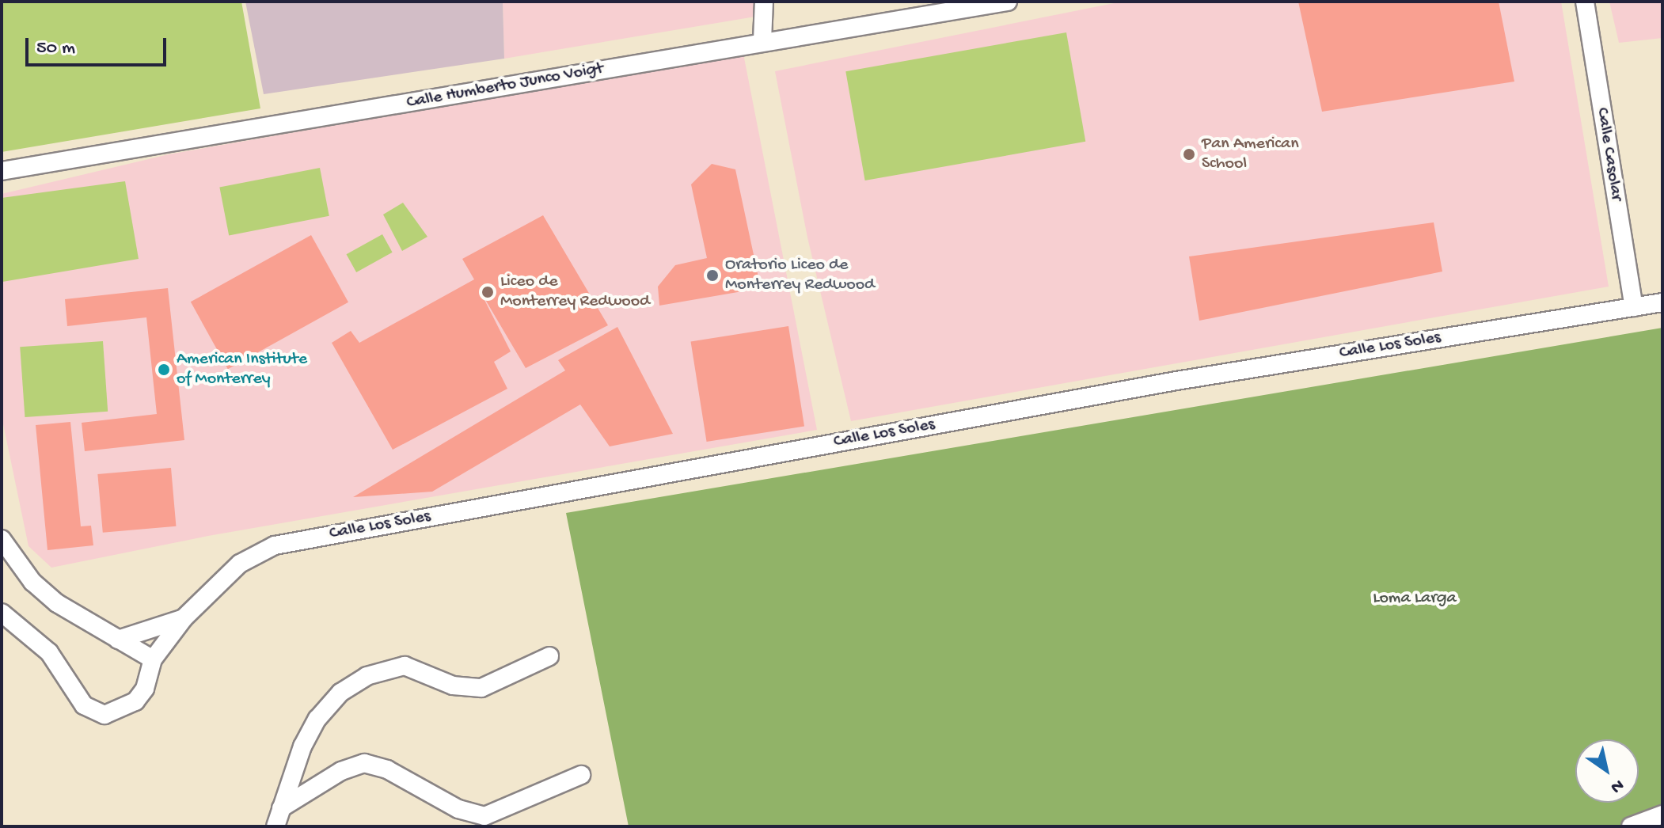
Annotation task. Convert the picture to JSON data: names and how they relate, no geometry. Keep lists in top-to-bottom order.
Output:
{
  "streets": {
    "street": ["Calle Humberto Junco Voigt", "Calle Casolar", "Calle Los Soles"]
  },
  "crossings": [
    ["Calle Casolar", "Calle Los Soles"]
  ],
  "parks": ["Loma Larga"],
  "places": [
    "Pan American School",
    "Oratorio Liceo de Monterrey Redwood",
    "Liceo de Monterrey Redwood",
    "American Institute of Monterrey"
  ],
  "scale_bar": "50 m",
  "north": "bottom right"
}
